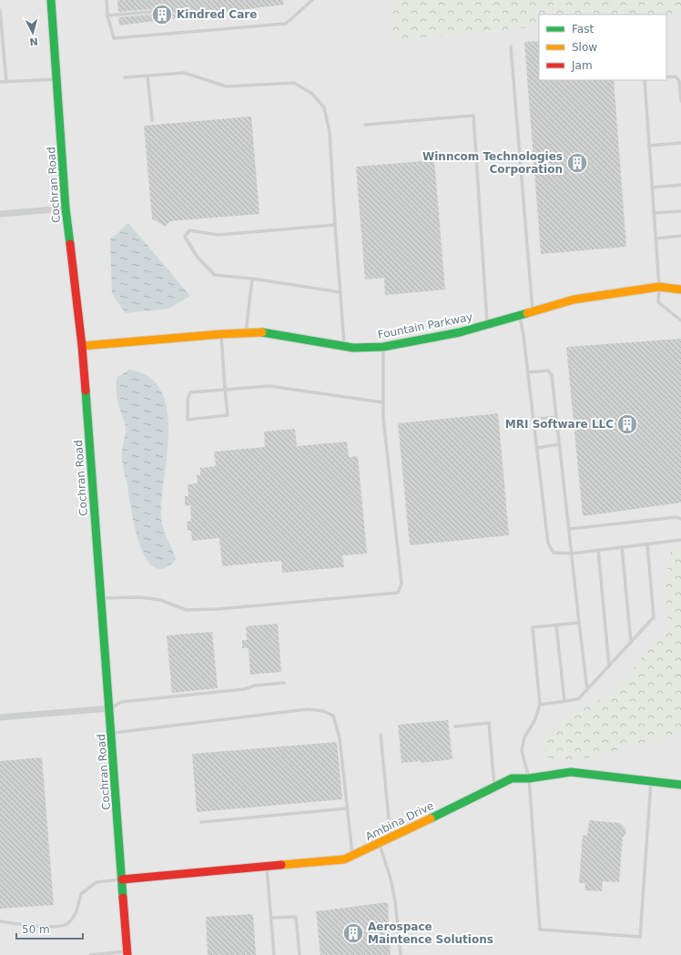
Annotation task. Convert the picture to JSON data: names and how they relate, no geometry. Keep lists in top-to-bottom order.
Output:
{
  "streets": {
    "street": ["Cochran Road", "Fountain Parkway", "Ambina Drive"]
  },
  "crossings": [
    ["Cochran Road", "Fountain Parkway"],
    ["Cochran Road", "Ambina Drive"]
  ],
  "places": {
    "building": [
      "Kindred Care",
      "Winncom Technologies Corporation",
      "MRI Software LLC",
      "Aerospace Maintence Solutions"
    ]
  },
  "legend": ["Fast", "Slow", "Jam"],
  "scale_bar": "50 m",
  "north": "bottom"
}
